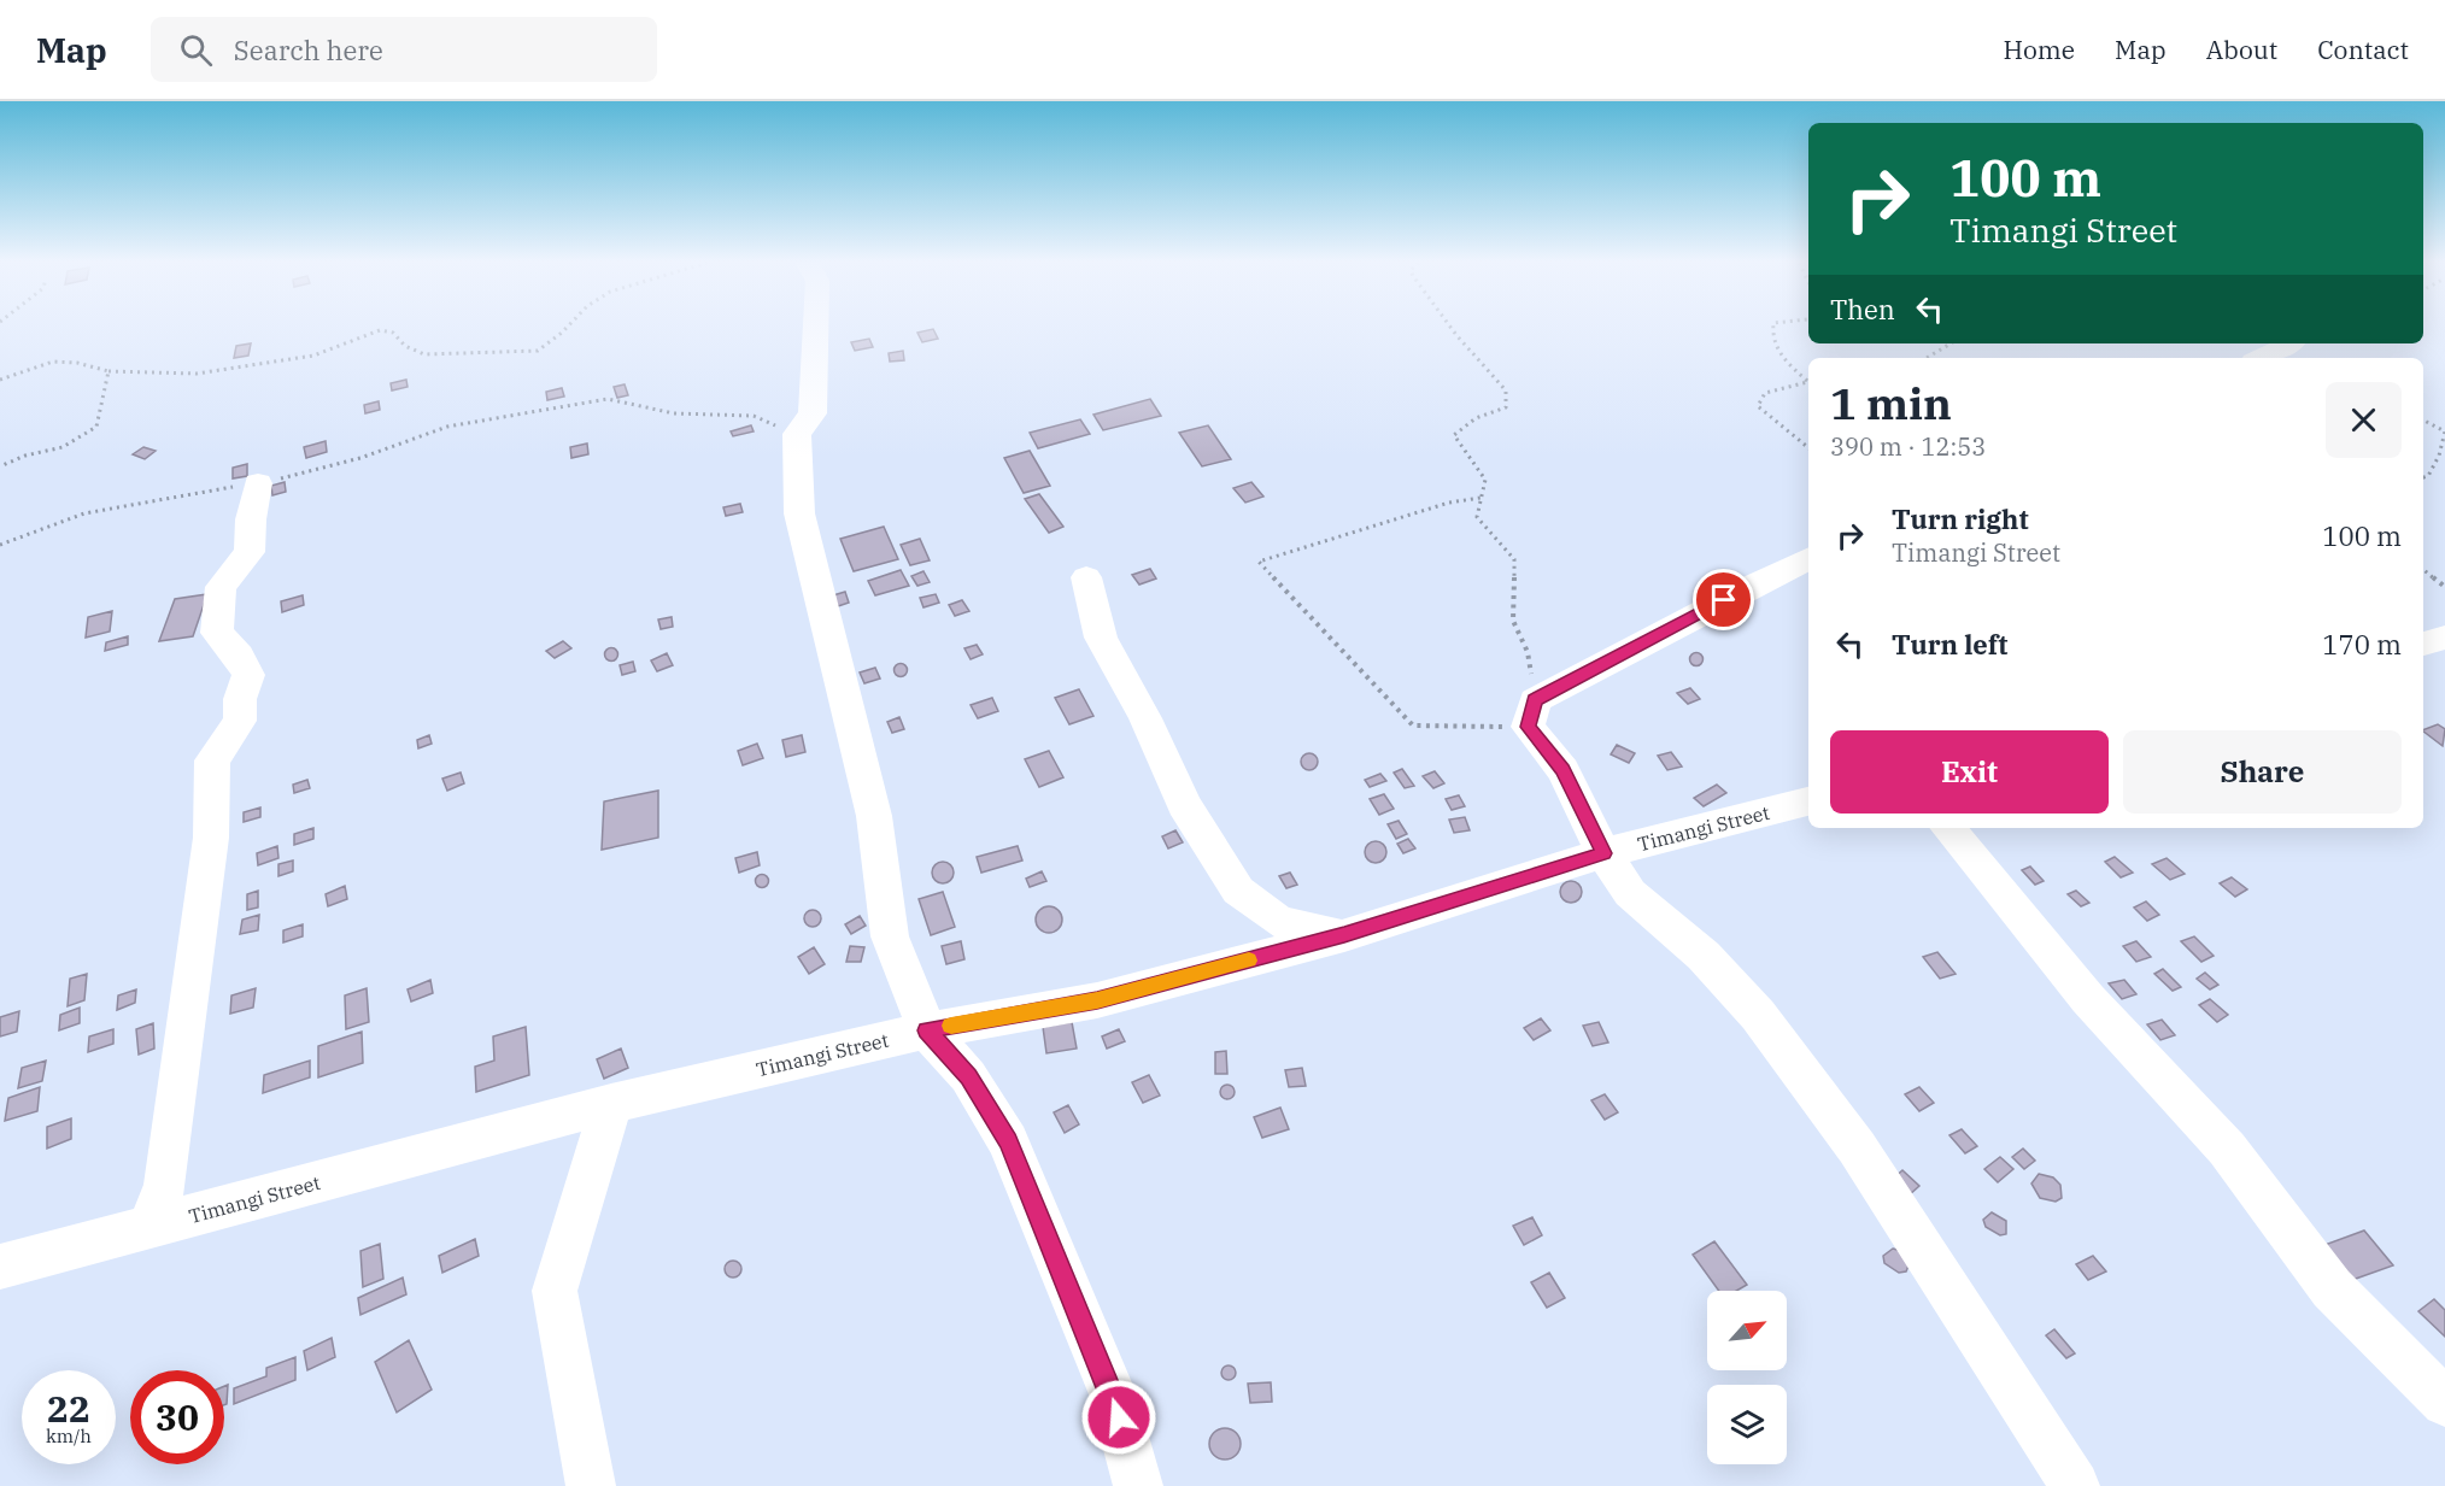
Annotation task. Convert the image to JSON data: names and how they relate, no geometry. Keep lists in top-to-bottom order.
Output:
{
  "streets": {
    "street": ["Timangi Street"]
  },
  "north": "top right",
  "page": {
    "header": "Map",
    "search": "Search here",
    "nav": [
      "Home",
      "Map",
      "About",
      "Contact"
    ],
    "turn": ["100 m", "Timangi Street"],
    "then": "Then",
    "heading": ["1 min", "390 m · 12:53"],
    "list": [
      {
        "name": "Turn right",
        "note": "Timangi Street",
        "value": "100 m"
      },
      {
        "name": "Turn left",
        "value": "170 m"
      }
    ],
    "buttons": ["Exit", "Share"],
    "speed": "22 km/h",
    "limit": "30"
  }
}
